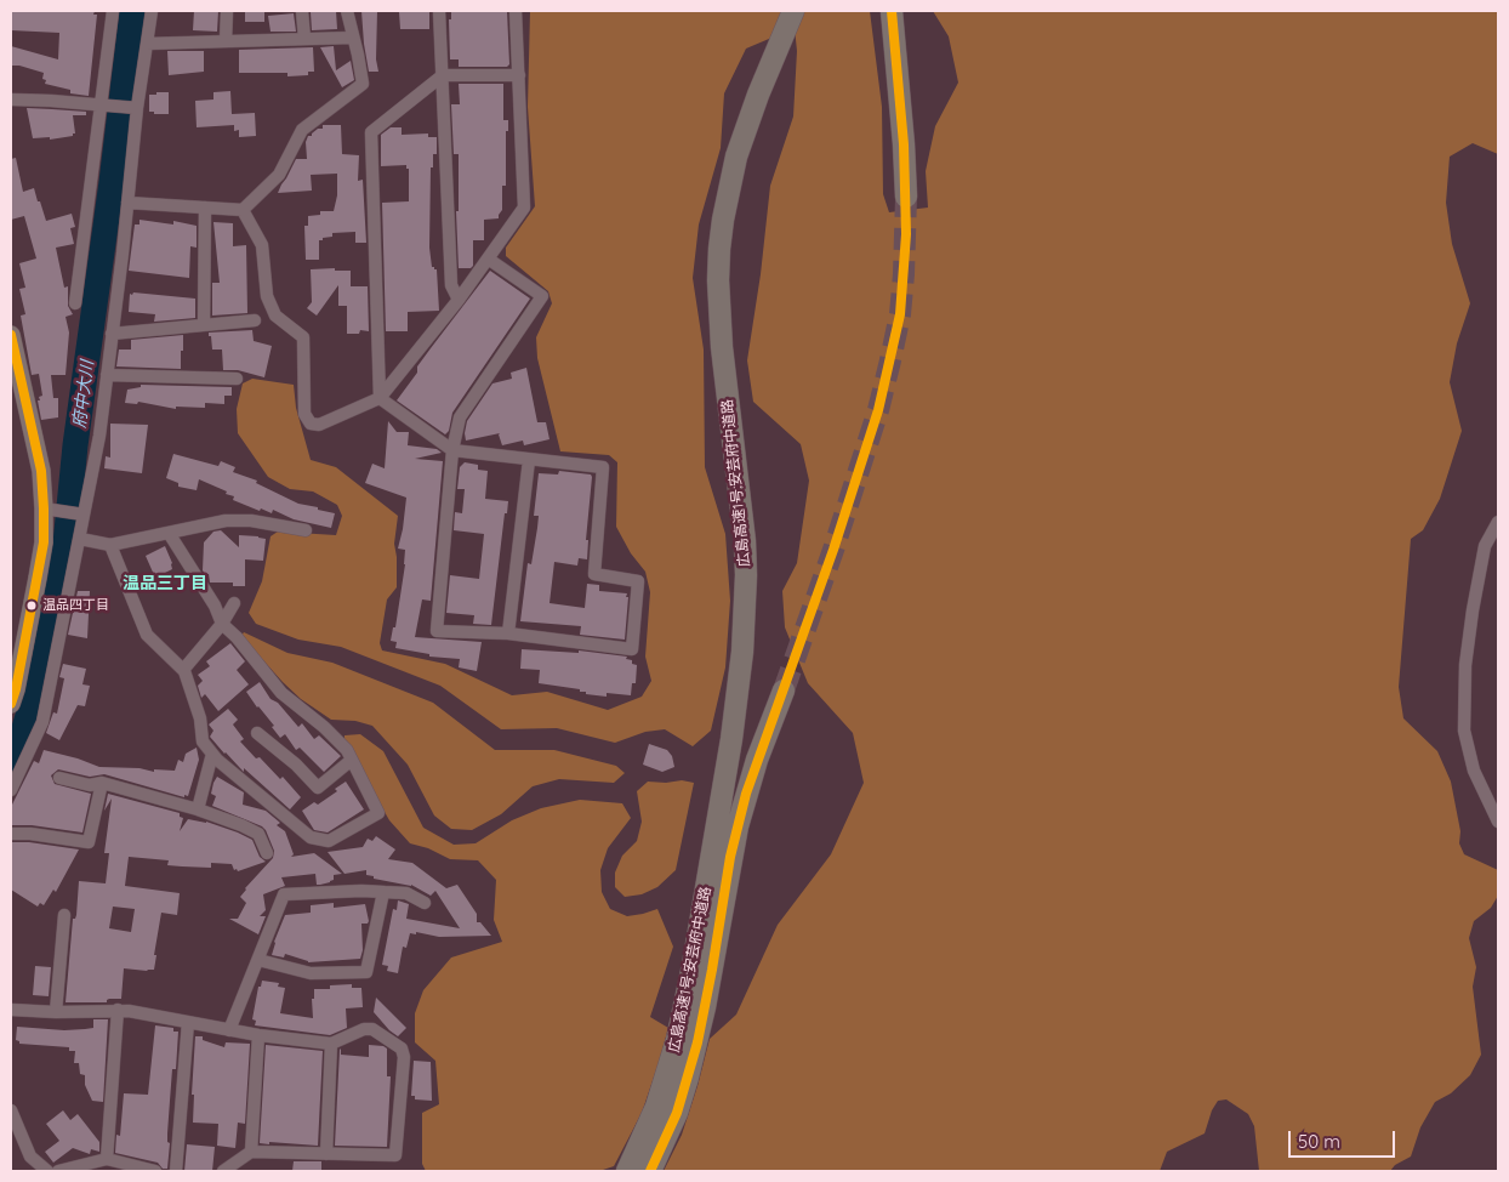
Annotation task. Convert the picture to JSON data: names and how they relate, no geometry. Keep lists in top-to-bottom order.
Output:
{
  "streets": {
    "highway": ["広島高速1号;安芸府中道路"]
  },
  "districts": ["温品三丁目"],
  "water": ["府中大川"],
  "places": ["温品四丁目"],
  "scale_bar": "50 m"
}
